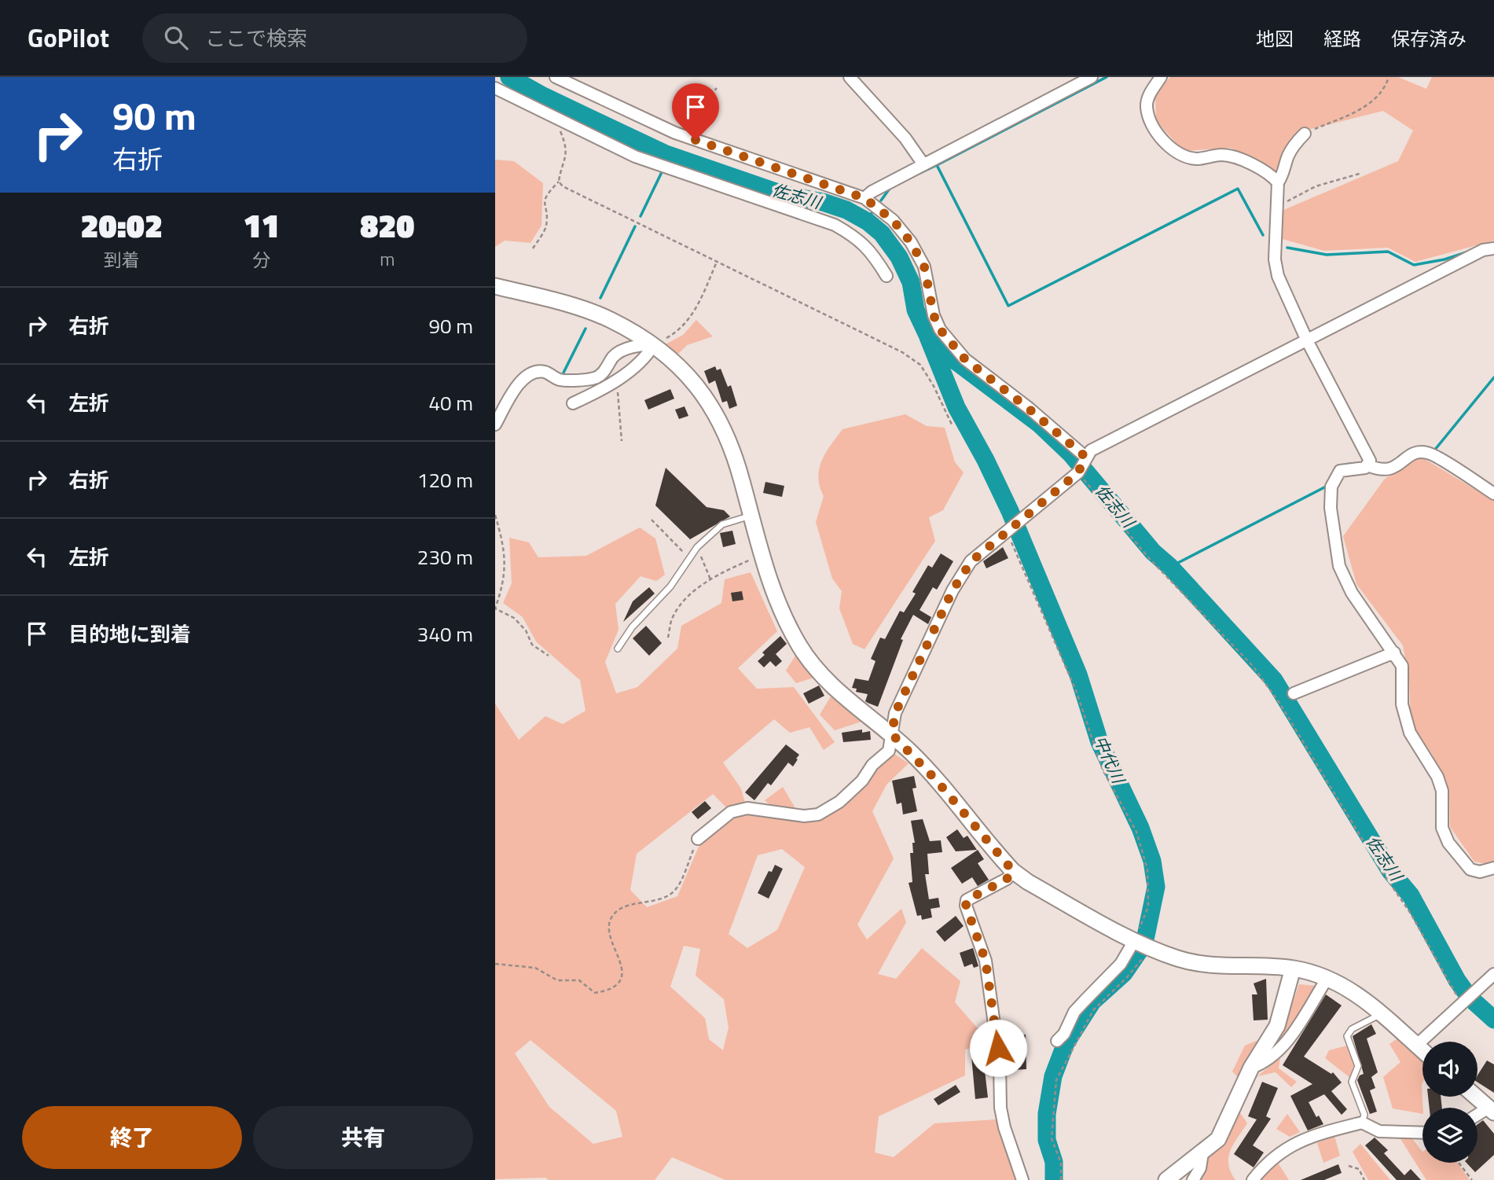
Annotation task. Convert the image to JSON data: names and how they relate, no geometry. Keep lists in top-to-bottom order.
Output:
{
  "water": ["佐志川", "中代川"],
  "page": {
    "header": "GoPilot",
    "search": "ここで検索",
    "nav": ["地図", "経路", "保存済み"],
    "turn": ["90 m", "右折"],
    "eta": [
      "20:02",
      "到着",
      "11",
      "分",
      "820",
      "m"
    ],
    "list": [
      {
        "name": "右折",
        "value": "90 m"
      },
      {
        "name": "左折",
        "value": "40 m"
      },
      {
        "name": "右折",
        "value": "120 m"
      },
      {
        "name": "左折",
        "value": "230 m"
      },
      {
        "name": "目的地に到着",
        "value": "340 m"
      }
    ],
    "buttons": ["終了", "共有"]
  }
}
